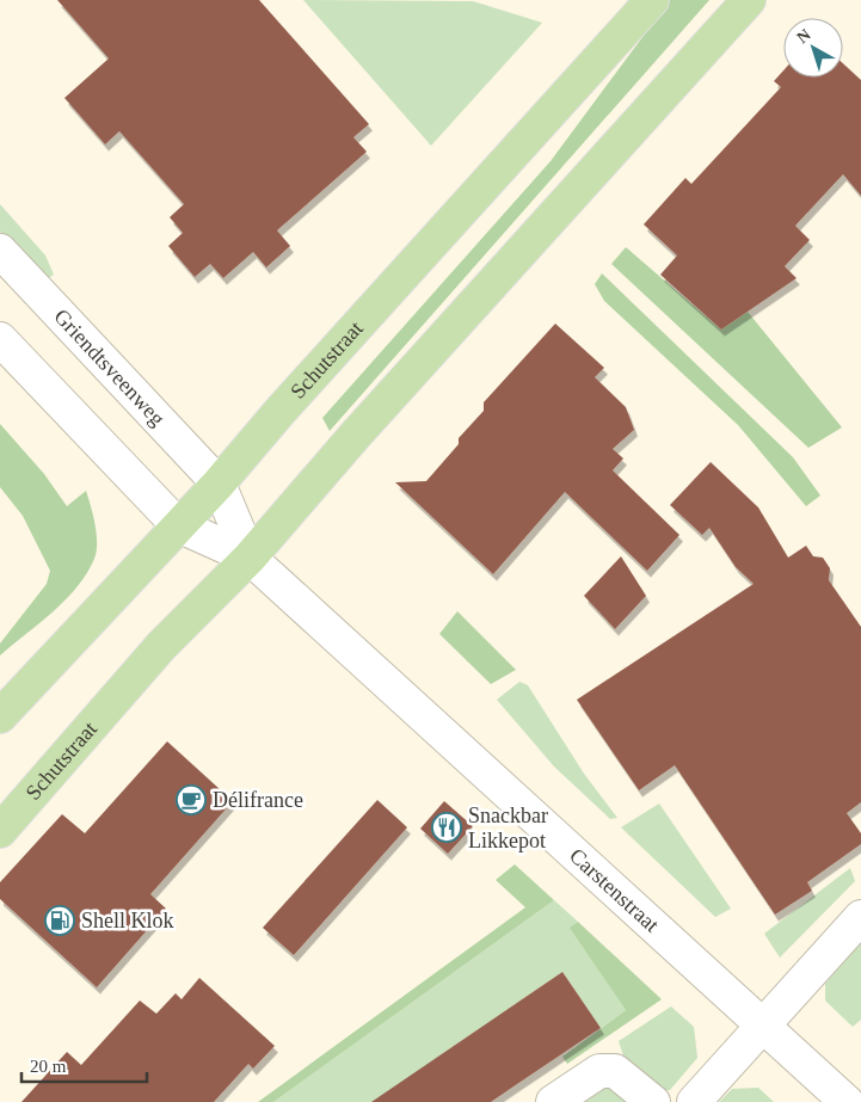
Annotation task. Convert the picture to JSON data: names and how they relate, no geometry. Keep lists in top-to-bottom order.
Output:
{
  "streets": {
    "main road": ["Schutstraat"],
    "street": ["Griendtsveenweg", "Carstenstraat"]
  },
  "crossings": [
    ["Schutstraat", "Griendtsveenweg"],
    ["Schutstraat", "Carstenstraat"]
  ],
  "places": {
    "cafe": ["Délifrance"],
    "restaurant": ["Snackbar Likkepot"],
    "fuel station": ["Shell Klok"]
  },
  "scale_bar": "20 m",
  "north": "top left"
}
